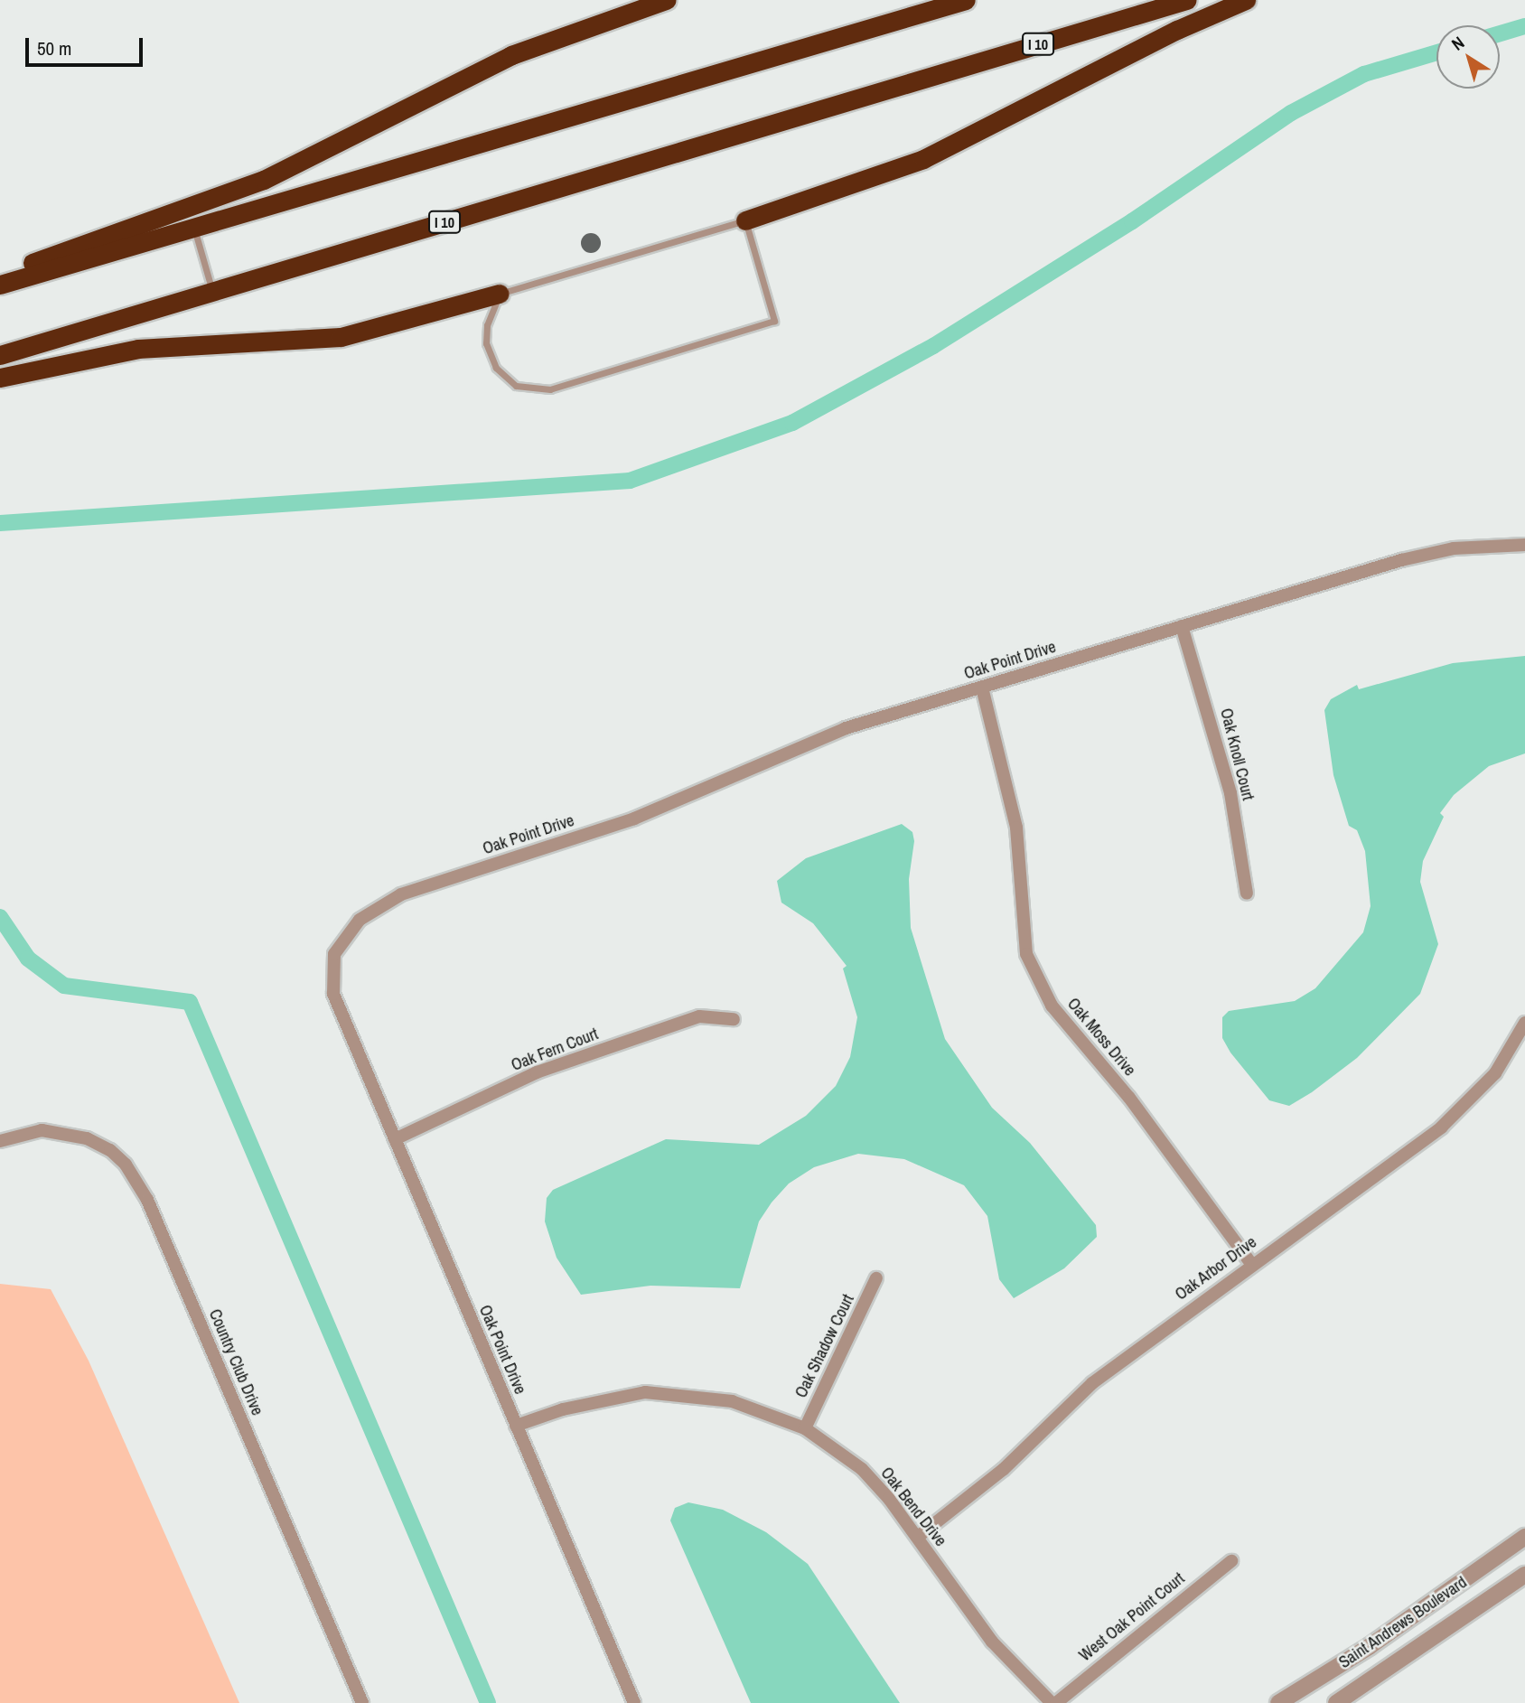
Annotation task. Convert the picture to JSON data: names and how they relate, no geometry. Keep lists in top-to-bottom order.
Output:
{
  "streets": {
    "highway": ["I 10"],
    "street": [
      "Oak Point Drive",
      "Oak Knoll Court",
      "Oak Moss Drive",
      "Oak Fern Court",
      "Oak Arbor Drive",
      "Oak Shadow Court",
      "Country Club Drive",
      "Oak Bend Drive",
      "West Oak Point Court",
      "Saint Andrews Boulevard"
    ]
  },
  "crossings": [
    ["Oak Point Drive", "Oak Knoll Court"],
    ["Oak Point Drive", "Oak Moss Drive"],
    ["Oak Point Drive", "Oak Fern Court"],
    ["Oak Point Drive", "Oak Bend Drive"],
    ["Oak Moss Drive", "Oak Arbor Drive"],
    ["Oak Arbor Drive", "Oak Bend Drive"],
    ["Oak Shadow Court", "Oak Bend Drive"],
    ["Oak Bend Drive", "West Oak Point Court"]
  ],
  "scale_bar": "50 m",
  "north": "top left"
}
